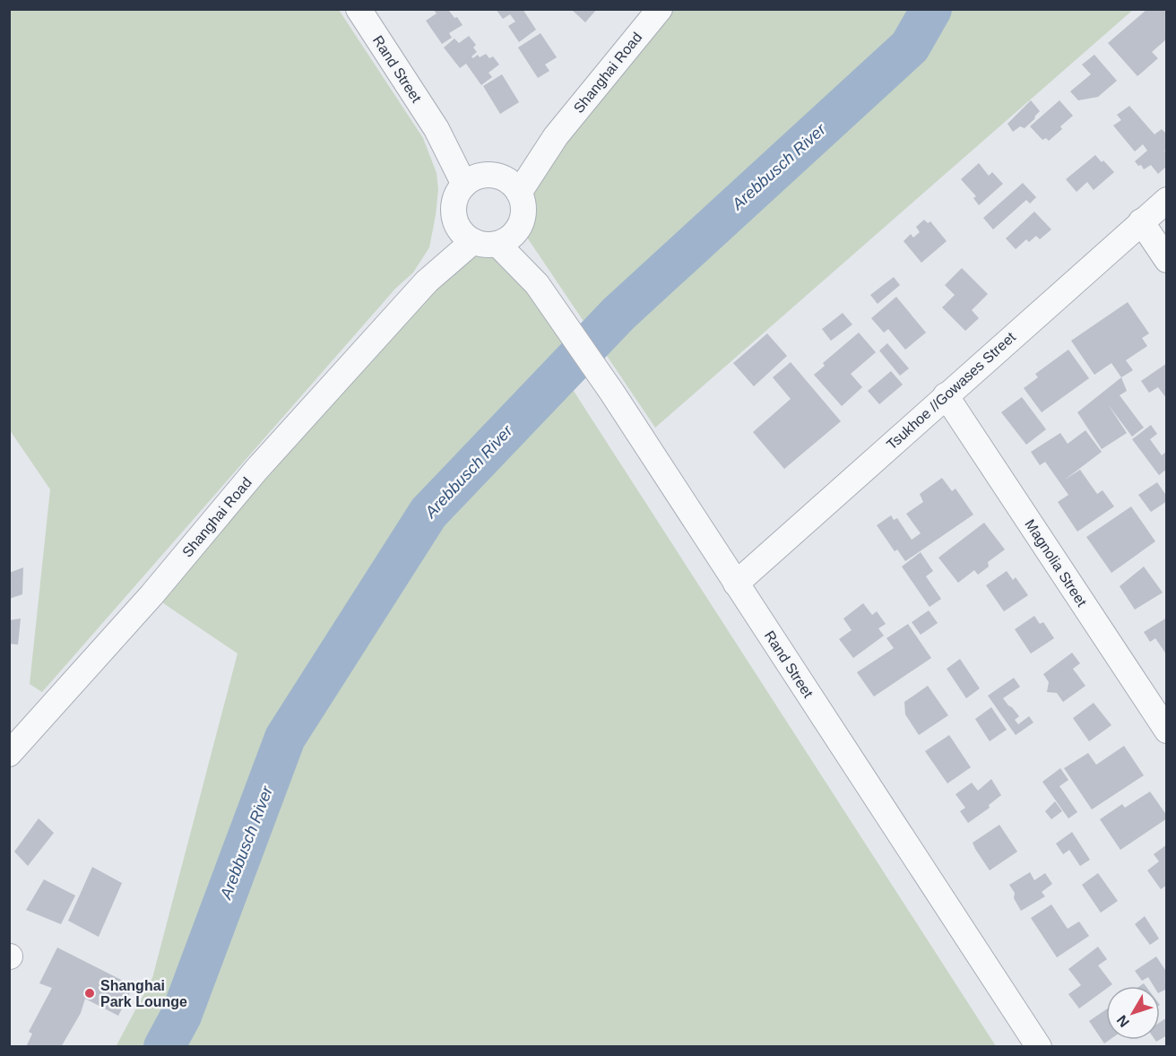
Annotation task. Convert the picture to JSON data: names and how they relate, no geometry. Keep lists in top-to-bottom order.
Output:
{
  "streets": {
    "street": [
      "Rand Street",
      "Shanghai Road",
      "Tsukhoe //Gowases Street",
      "Magnolia Street"
    ]
  },
  "crossings": [
    ["Rand Street", "Shanghai Road"],
    ["Rand Street", "Tsukhoe //Gowases Street"],
    ["Tsukhoe //Gowases Street", "Magnolia Street"]
  ],
  "water": ["Arebbusch River"],
  "places": ["Shanghai Park Lounge"],
  "north": "bottom left"
}
